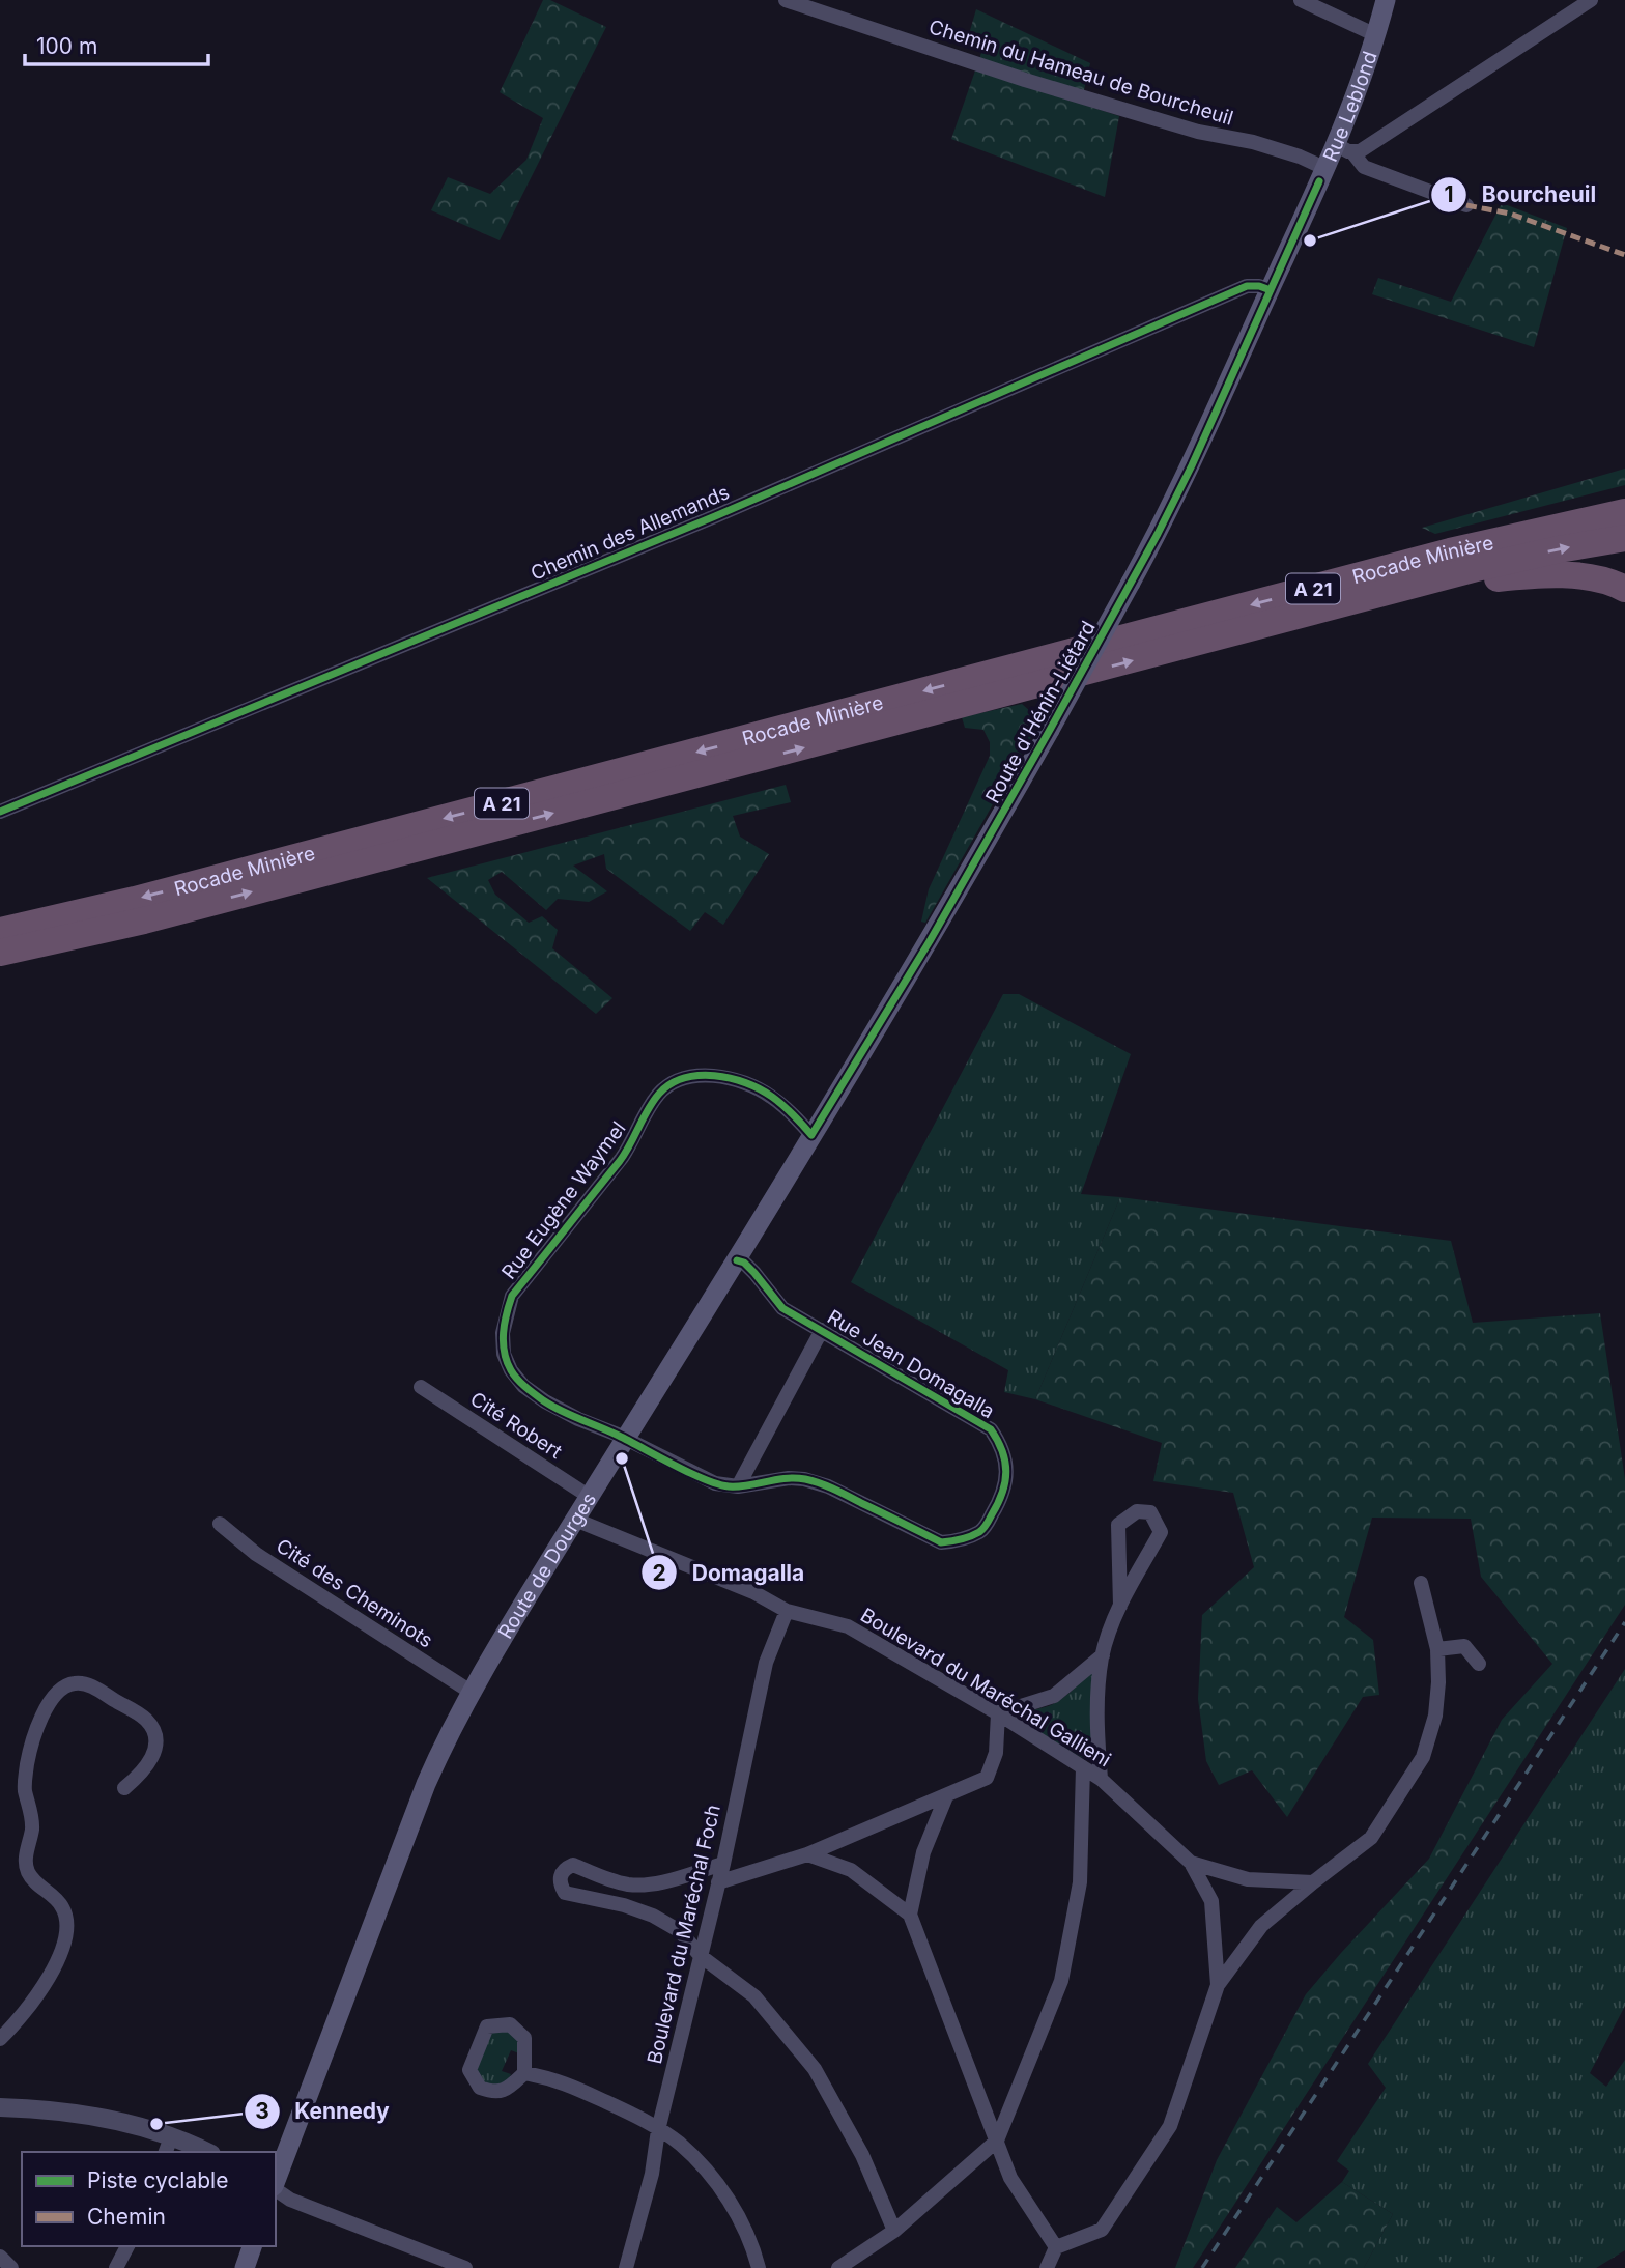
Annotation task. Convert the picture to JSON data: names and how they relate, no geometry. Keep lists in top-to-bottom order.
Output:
{
  "streets": {
    "highway": ["Rocade Minière", "A 21"],
    "main road": ["Rue Leblond", "Route d'Hénin-Liétard", "Route de Dourges"],
    "street": [
      "Chemin du Hameau de Bourcheuil",
      "Chemin des Allemands",
      "Rue Eugène Waymel",
      "Rue Jean Domagalla",
      "Cité Robert",
      "Cité des Cheminots",
      "Boulevard du Maréchal Gallieni",
      "Boulevard du Maréchal Foch"
    ]
  },
  "crossings": [
    ["Chemin du Hameau de Bourcheuil", "Rue Leblond"],
    ["Rue Leblond", "Chemin des Allemands"],
    ["Rue Leblond", "Route d'Hénin-Liétard"],
    ["Chemin des Allemands", "Route d'Hénin-Liétard"],
    ["Route d'Hénin-Liétard", "Rue Eugène Waymel"],
    ["Route d'Hénin-Liétard", "Route de Dourges"],
    ["Rue Eugène Waymel", "Rue Jean Domagalla"],
    ["Rue Eugène Waymel", "Route de Dourges"],
    ["Rue Jean Domagalla", "Route de Dourges"],
    ["Cité Robert", "Route de Dourges"],
    ["Route de Dourges", "Cité des Cheminots"],
    ["Route de Dourges", "Boulevard du Maréchal Gallieni"],
    ["Boulevard du Maréchal Gallieni", "Boulevard du Maréchal Foch"]
  ],
  "places": ["Bourcheuil", "Domagalla", "Kennedy"],
  "legend": ["Piste cyclable", "Chemin"],
  "scale_bar": "100 m"
}
